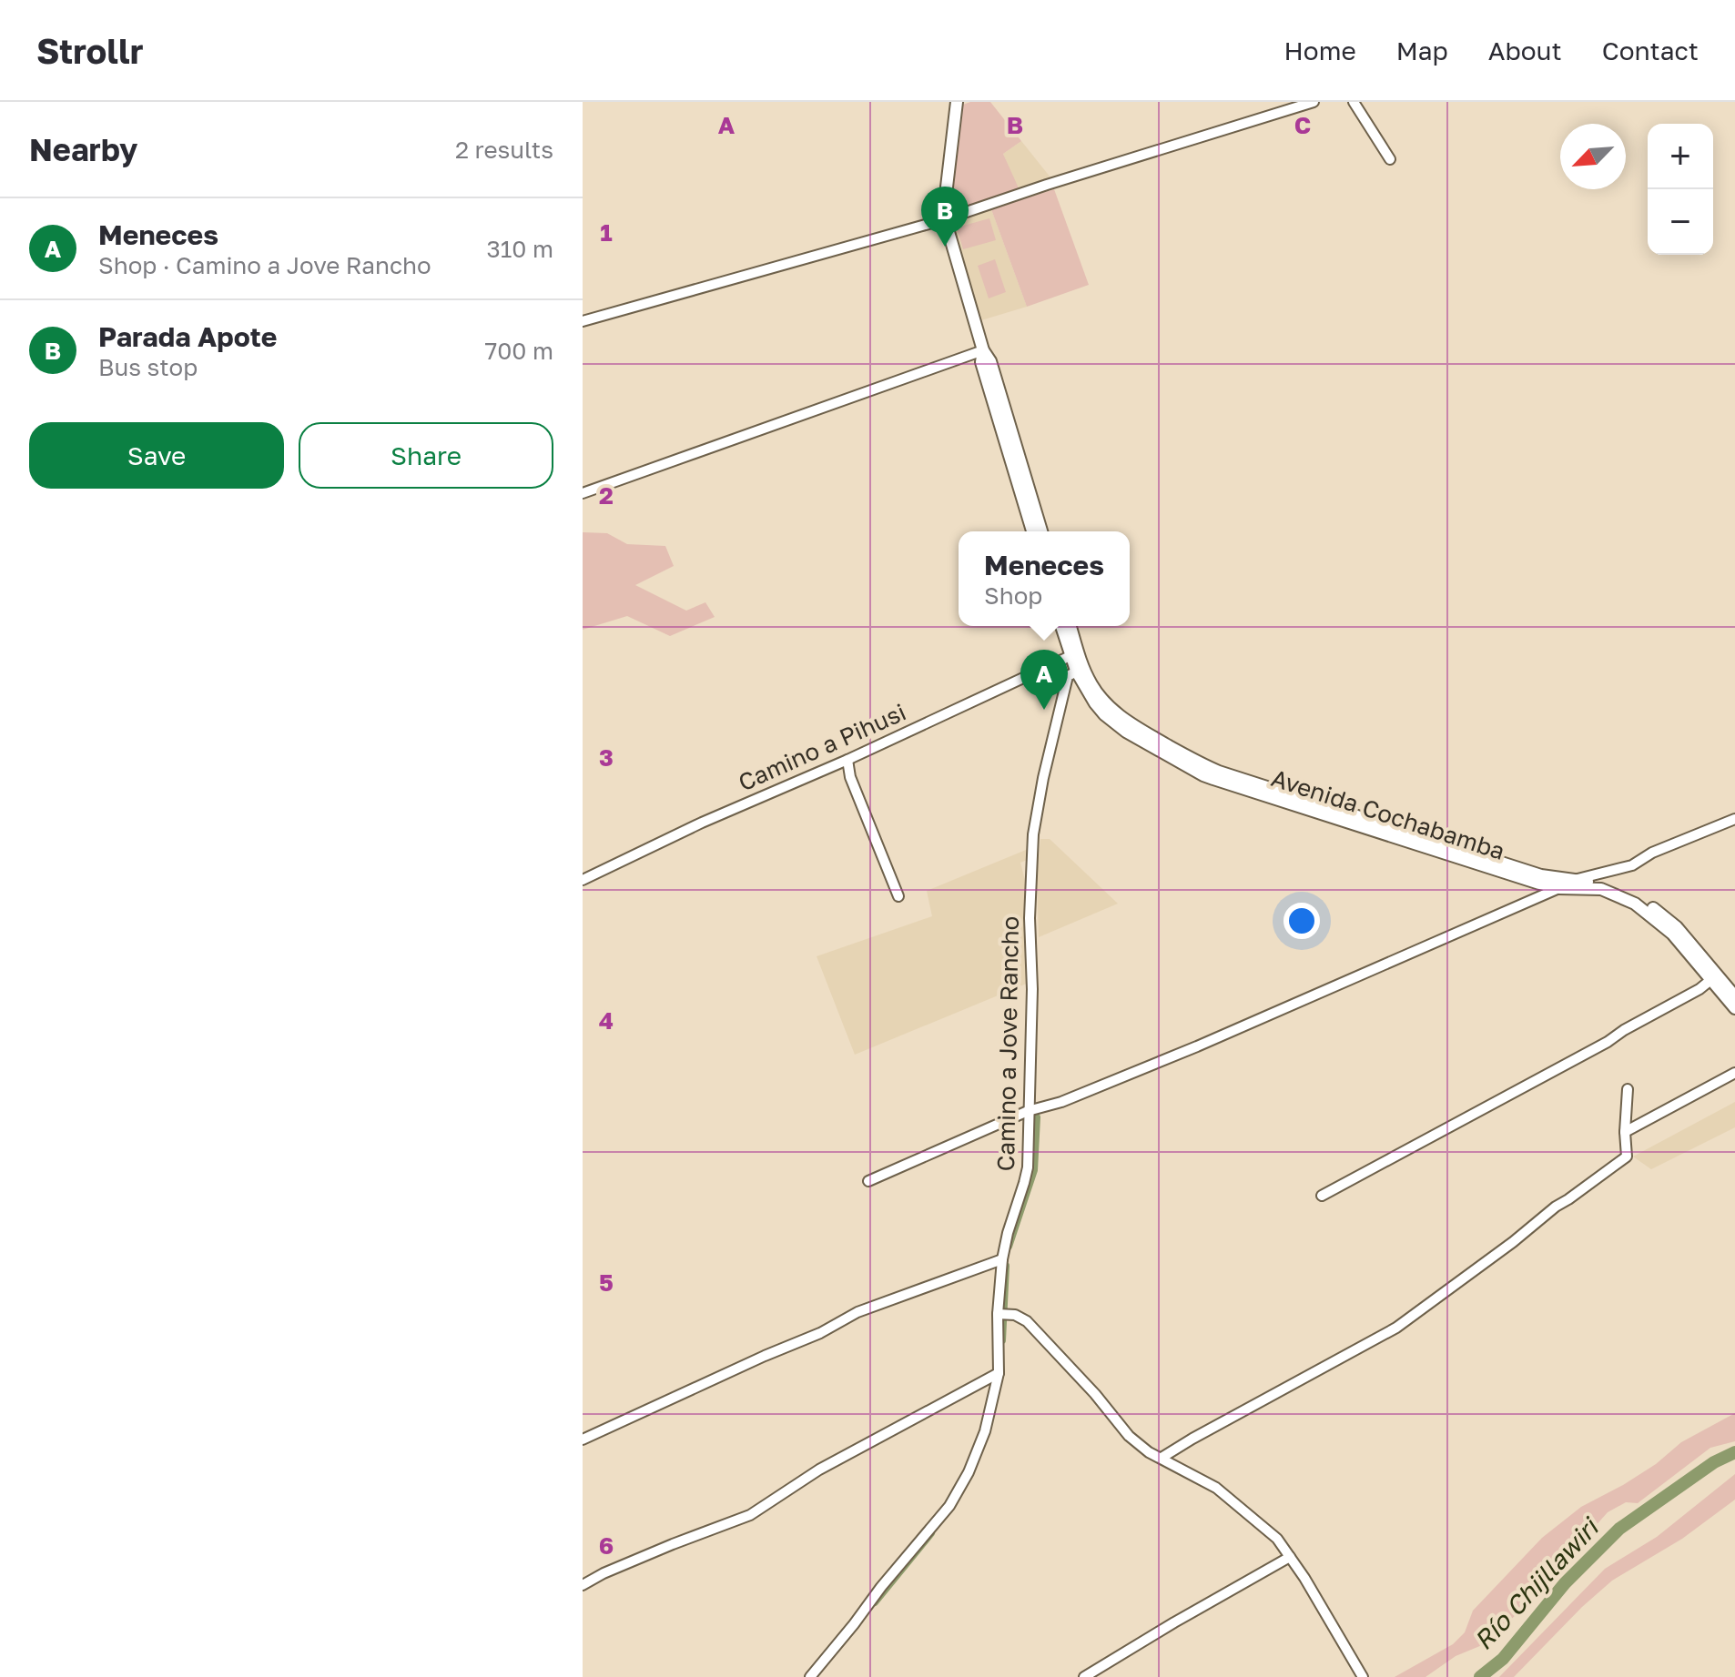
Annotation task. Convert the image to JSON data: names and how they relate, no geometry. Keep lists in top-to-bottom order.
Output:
{
  "streets": {
    "main road": ["Avenida Cochabamba"],
    "street": ["Camino a Pihusi", "Camino a Jove Rancho"]
  },
  "crossings": [
    ["Camino a Pihusi", "Avenida Cochabamba"],
    ["Avenida Cochabamba", "Camino a Jove Rancho"]
  ],
  "water": ["Río Chijllawiri"],
  "north": "bottom left",
  "page": {
    "header": "Strollr",
    "nav": [
      "Home",
      "Map",
      "About",
      "Contact"
    ],
    "heading": ["Nearby", "2 results"],
    "map_buttons": ["+", "−"],
    "pins": ["B", "A"],
    "list": [
      {
        "mark": "A",
        "name": "Meneces",
        "note": "Shop · Camino a Jove Rancho",
        "value": "310 m"
      },
      {
        "mark": "B",
        "name": "Parada Apote",
        "note": "Bus stop",
        "value": "700 m"
      }
    ],
    "buttons": ["Save", "Share"],
    "popup": ["Meneces", "Shop"]
  },
  "grid": {
    "columns": ["A", "B", "C"],
    "rows": [
      "1",
      "2",
      "3",
      "4",
      "5",
      "6"
    ]
  }
}
